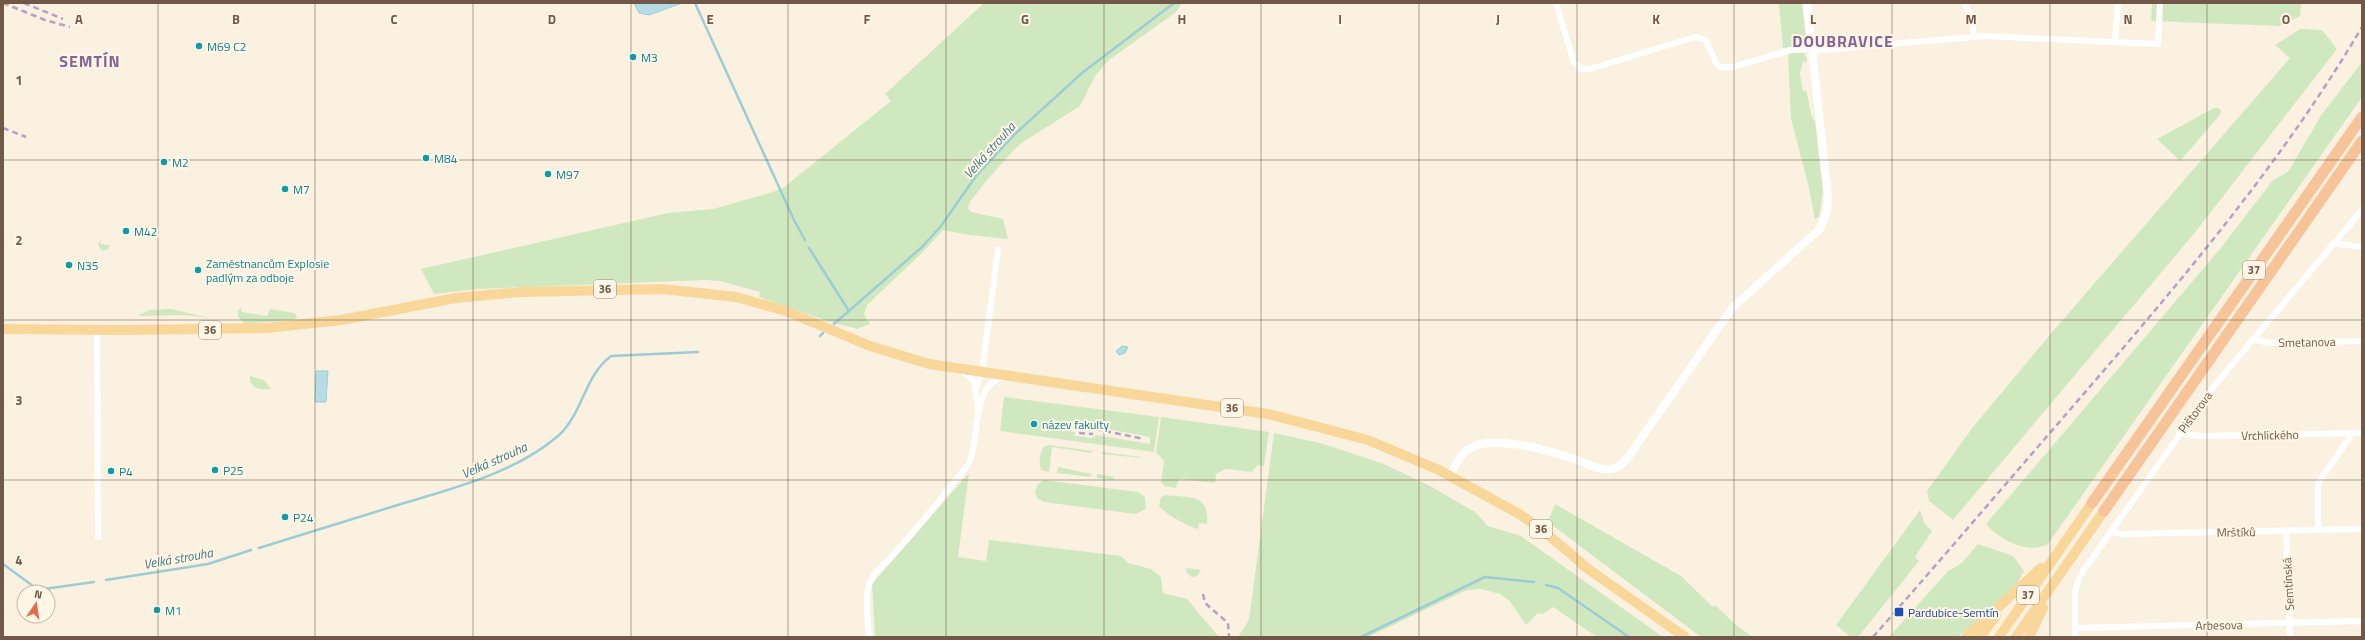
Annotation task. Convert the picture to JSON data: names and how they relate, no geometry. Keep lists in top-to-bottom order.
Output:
{
  "streets": {
    "highway": ["37"],
    "main road": ["36"],
    "street": [
      "Smetanova",
      "Pištorova",
      "Vrchlického",
      "Mrštíků",
      "Semtínská",
      "Arbesova"
    ]
  },
  "crossings": [
    ["Smetanova", "Pištorova"],
    ["Pištorova", "Vrchlického"],
    ["Pištorova", "Mrštíků"],
    ["Pištorova", "Arbesova"],
    ["Mrštíků", "Semtínská"],
    ["Semtínská", "Arbesova"]
  ],
  "districts": ["DOUBRAVICE", "SEMTÍN"],
  "water": ["Velká strouha"],
  "places": {
    "other": [
      "M69 C2",
      "M3",
      "M84",
      "M2",
      "M97",
      "M7",
      "M42",
      "N35",
      "Zaměstnancům Explosie padlým za odboje",
      "název fakulty",
      "P25",
      "P4",
      "P24",
      "M1"
    ],
    "transit": ["Pardubice-Semtín"]
  },
  "north": "top",
  "grid": {
    "columns": [
      "A",
      "B",
      "C",
      "D",
      "E",
      "F",
      "G",
      "H",
      "I",
      "J",
      "K",
      "L",
      "M",
      "N",
      "O"
    ],
    "rows": [
      "1",
      "2",
      "3",
      "4"
    ]
  }
}
